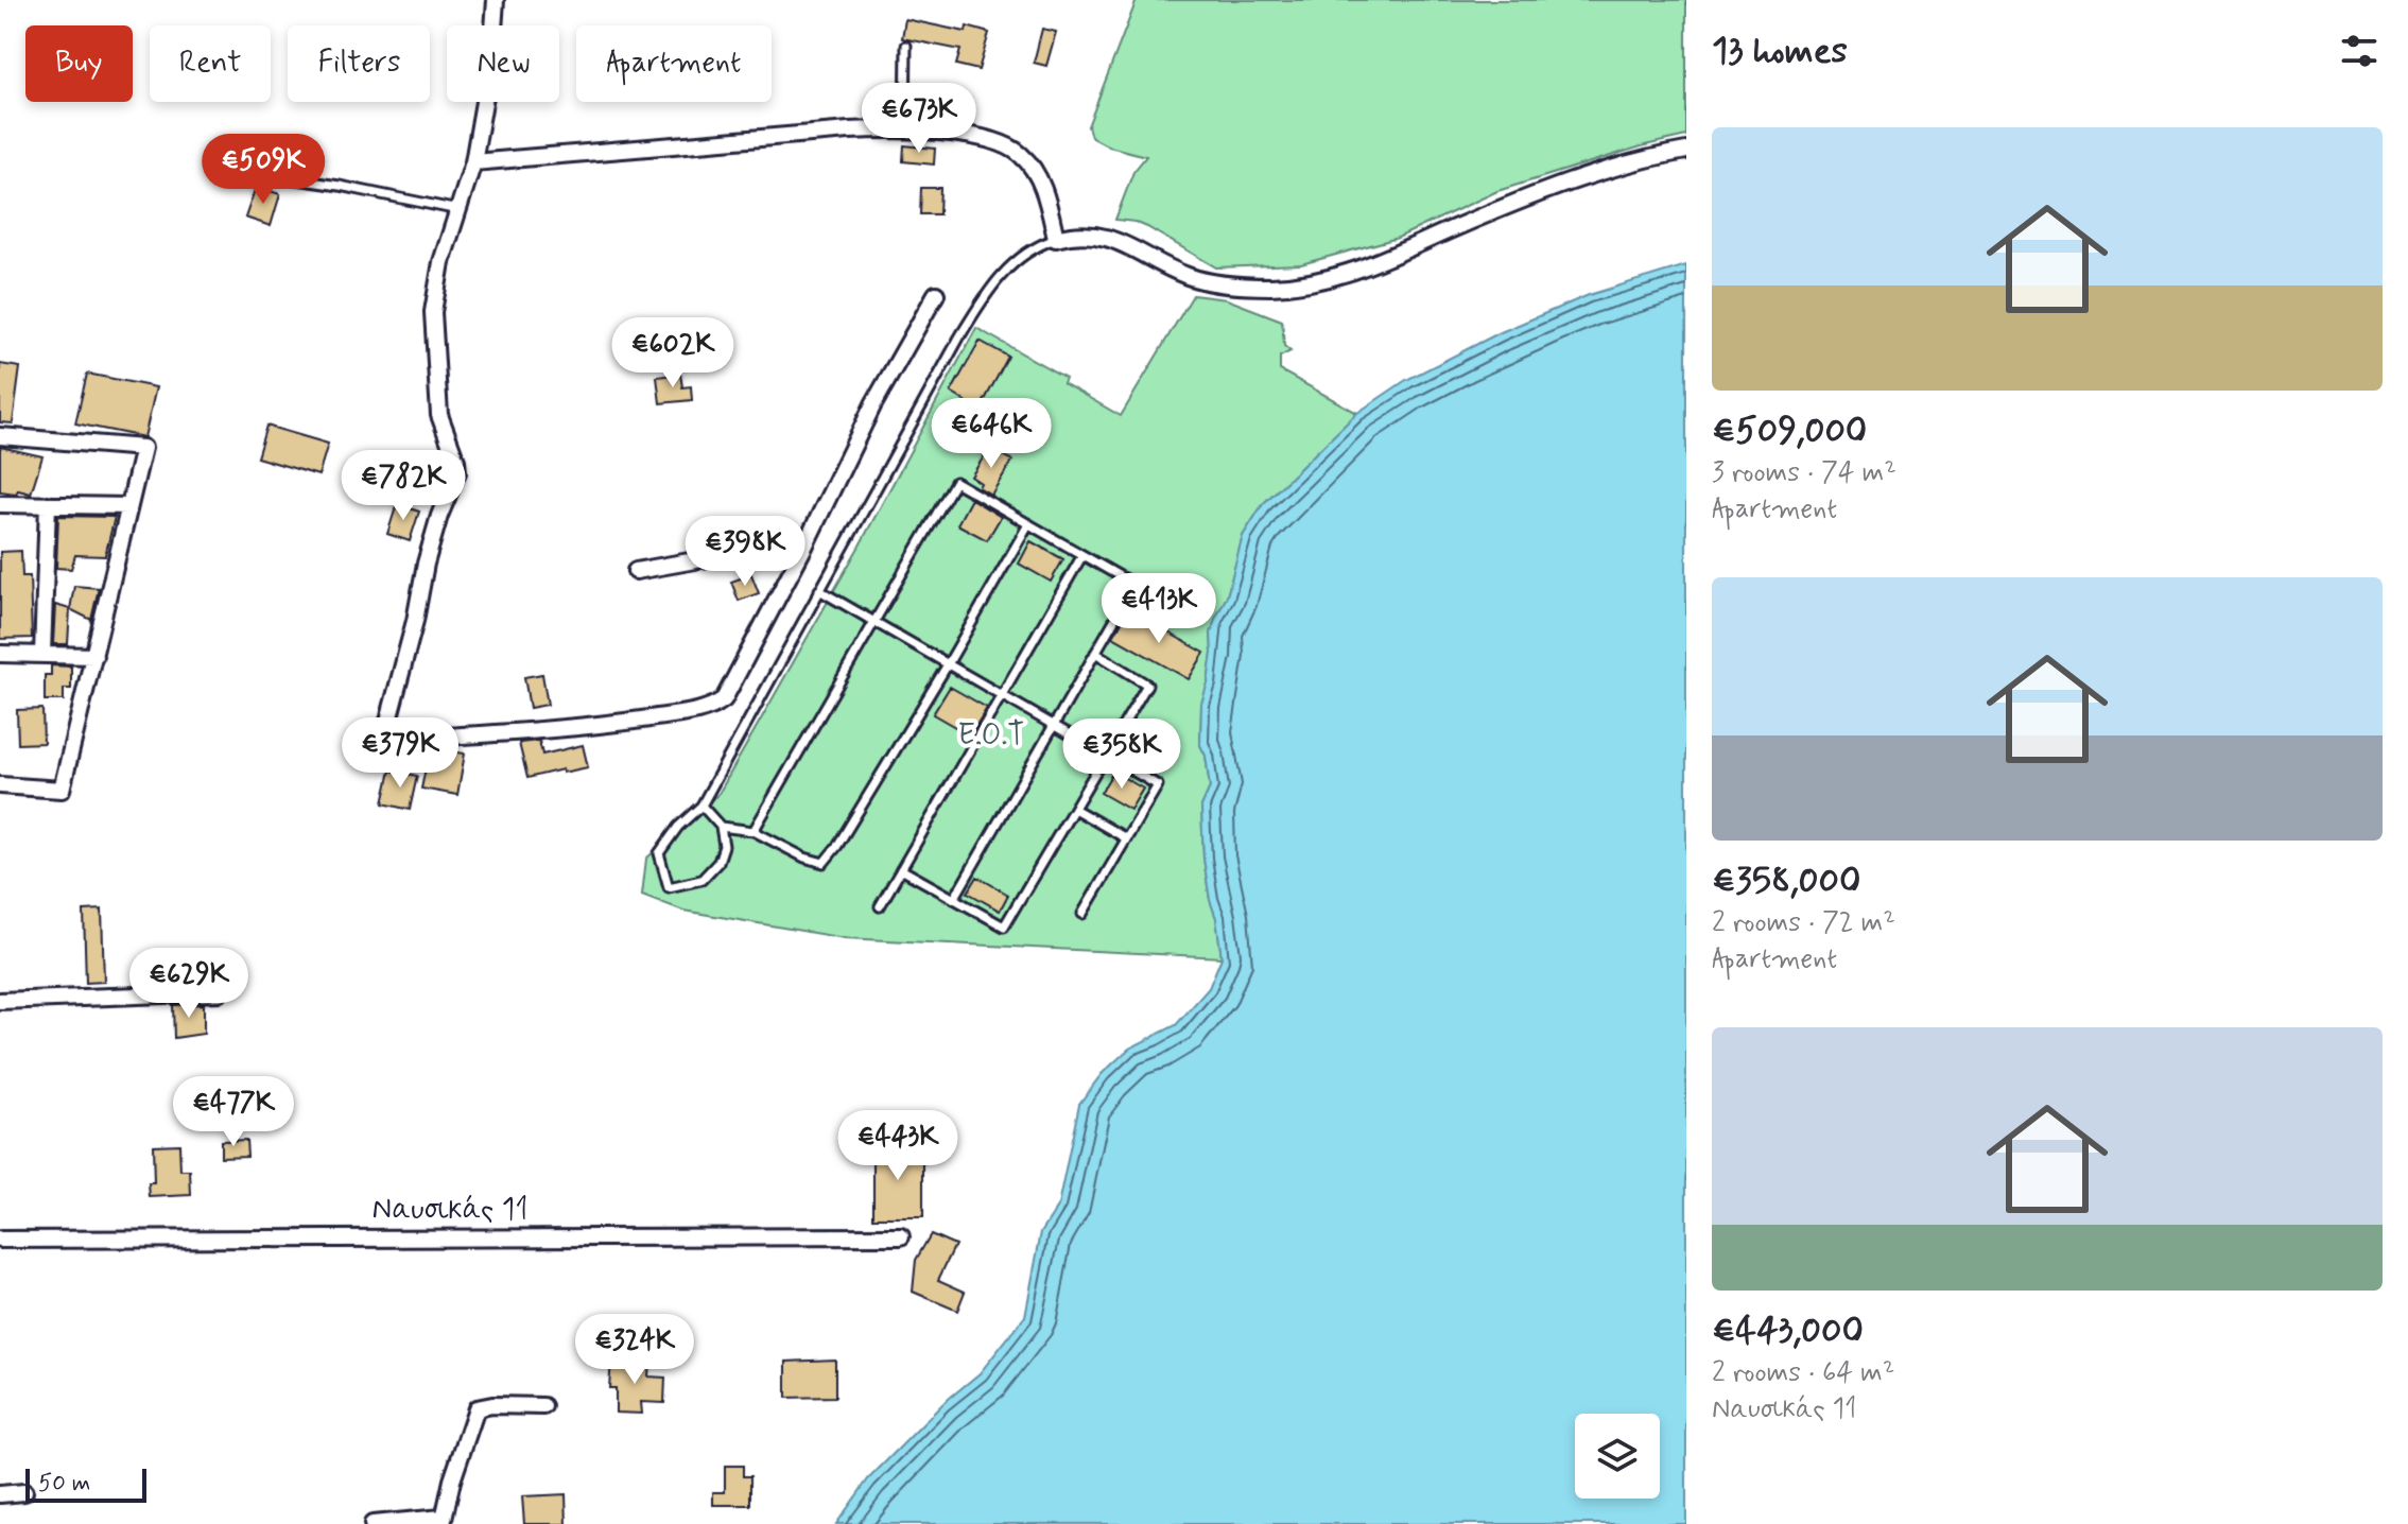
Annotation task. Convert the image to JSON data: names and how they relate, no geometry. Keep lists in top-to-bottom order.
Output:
{
  "streets": {
    "street": ["Ναυσικάς 11"]
  },
  "parks": ["E.O.T"],
  "scale_bar": "50 m",
  "page": {
    "heading": "13 homes",
    "chip": [
      "Buy",
      "Rent",
      "Filters",
      "New",
      "Apartment"
    ],
    "price": [
      "€673K",
      "€509K",
      "€602K",
      "€646K",
      "€782K",
      "€398K",
      "€413K",
      "€379K",
      "€358K",
      "€629K",
      "€477K",
      "€443K",
      "€324K"
    ],
    "list": [
      {
        "name": "€509,000",
        "note": "3 rooms · 74 m² · Apartment"
      },
      {
        "name": "€358,000",
        "note": "2 rooms · 72 m² · Apartment"
      },
      {
        "name": "€443,000",
        "note": "2 rooms · 64 m² · Ναυσικάς 11"
      }
    ],
    "scale": "50 m"
  }
}
